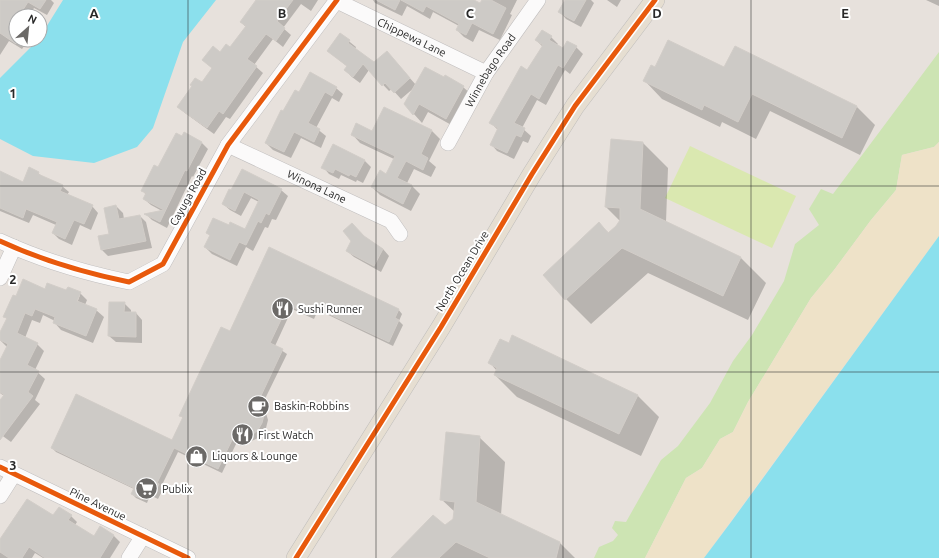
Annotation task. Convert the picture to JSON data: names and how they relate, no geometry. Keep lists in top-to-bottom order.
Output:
{
  "streets": {
    "main road": ["North Ocean Drive"],
    "street": [
      "Chippewa Lane",
      "Winnebago Road",
      "Winona Lane",
      "Cayuga Road",
      "Pine Avenue"
    ]
  },
  "crossings": [
    ["Chippewa Lane", "Winnebago Road"],
    ["Chippewa Lane", "Cayuga Road"],
    ["Winona Lane", "Cayuga Road"]
  ],
  "places": {
    "restaurant": ["Sushi Runner", "First Watch"],
    "cafe": ["Baskin-Robbins"],
    "shop": ["Liquors & Lounge"],
    "supermarket": ["Publix"]
  },
  "north": "top right",
  "grid": {
    "columns": [
      "A",
      "B",
      "C",
      "D",
      "E"
    ],
    "rows": ["1", "2", "3"]
  }
}
